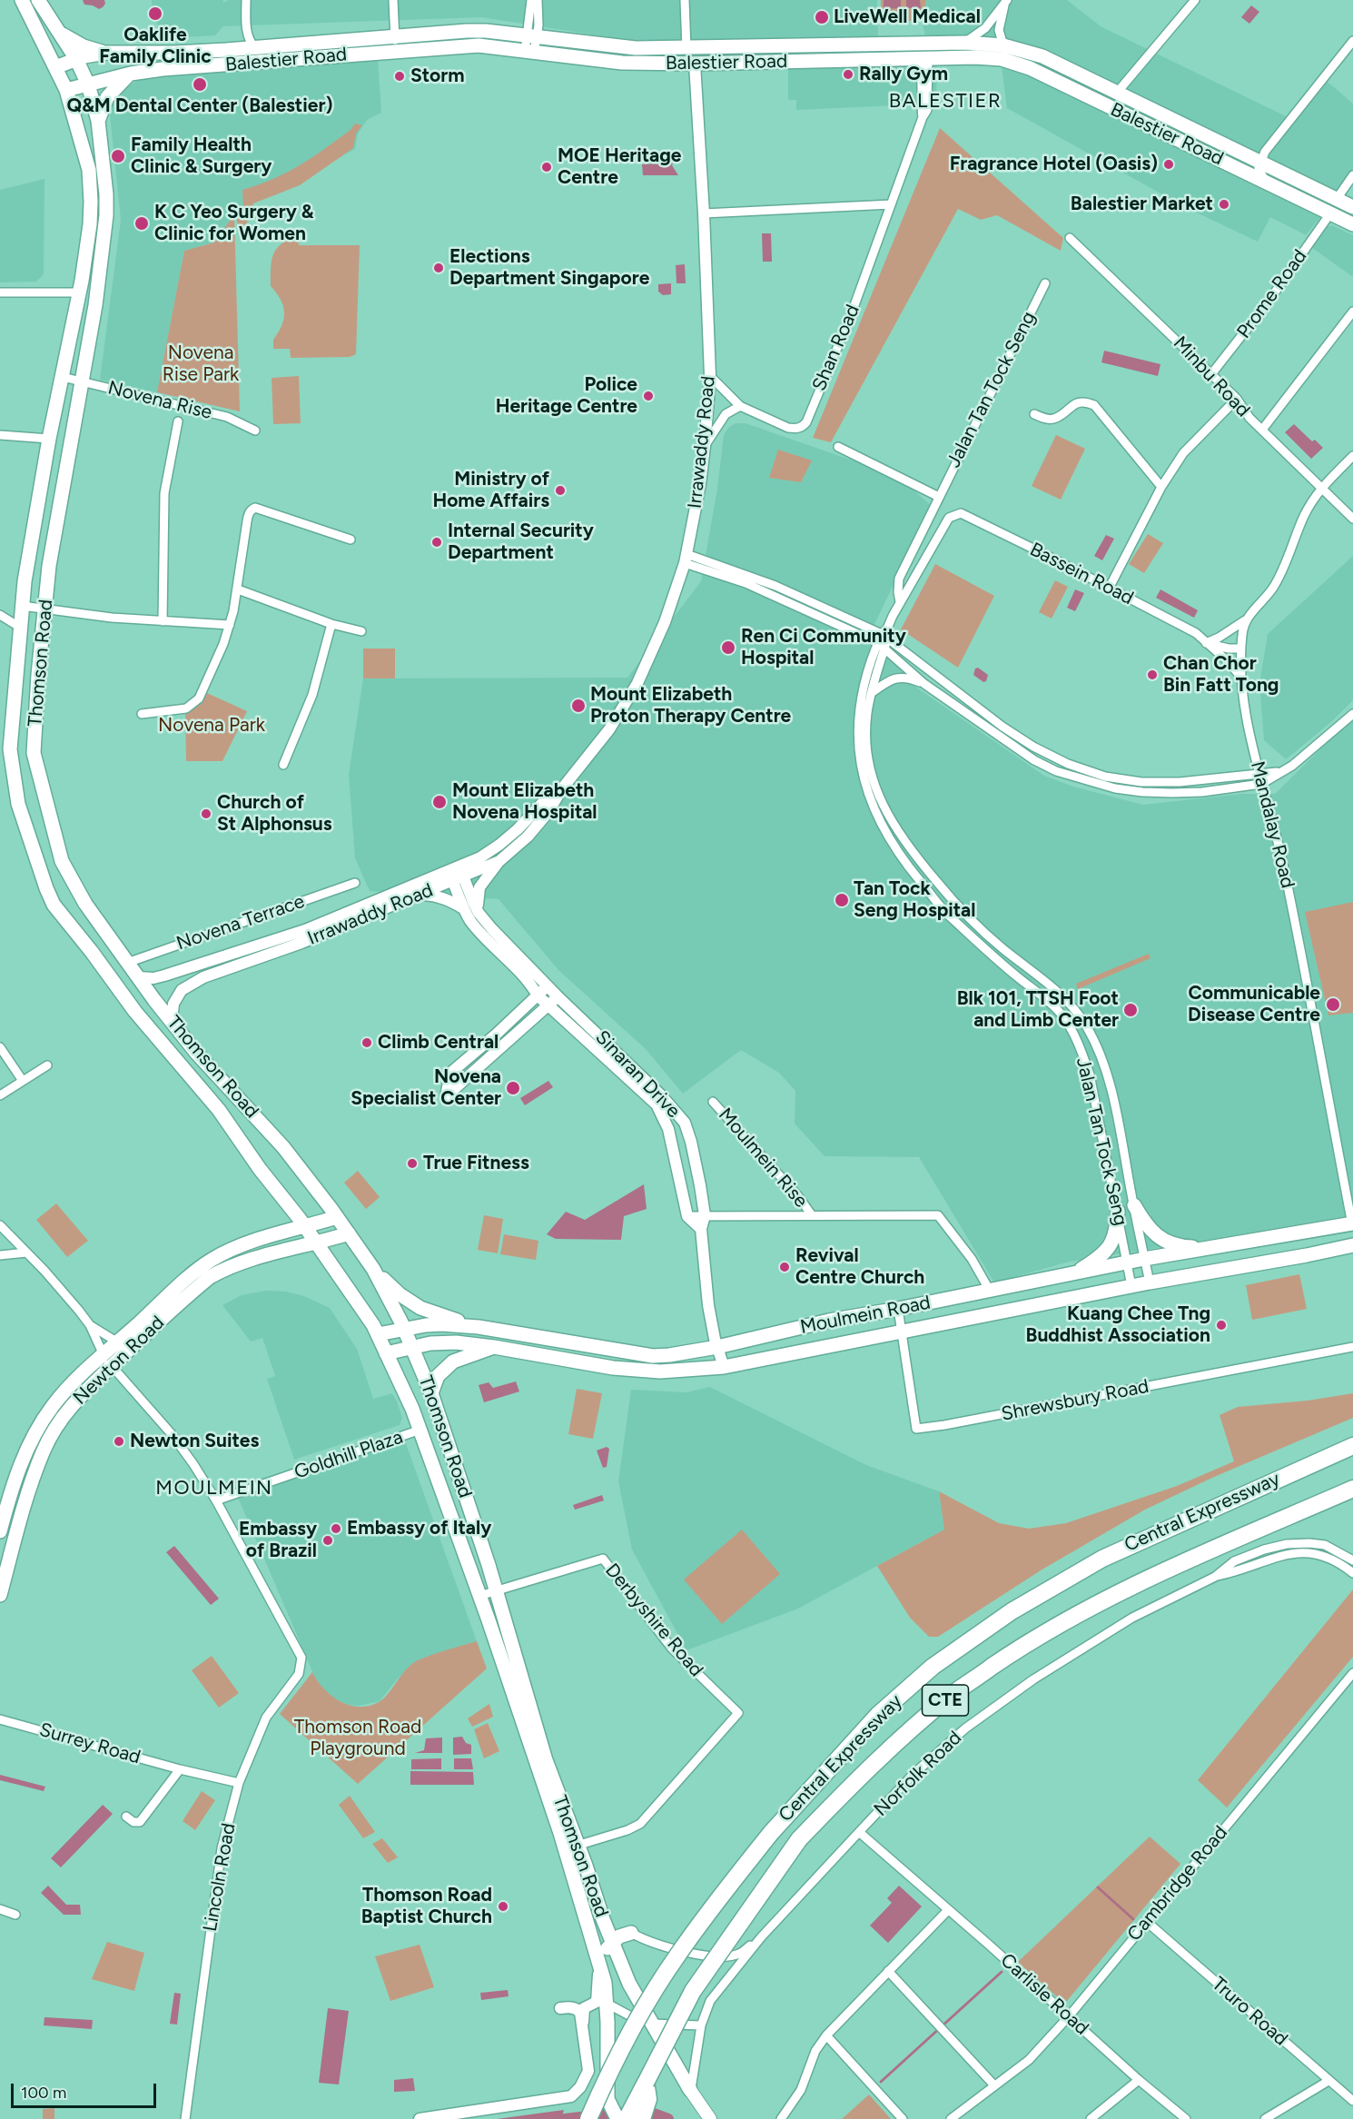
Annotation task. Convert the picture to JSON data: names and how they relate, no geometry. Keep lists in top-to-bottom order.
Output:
{
  "streets": {
    "highway": ["Central Expressway", "CTE"],
    "main road": [
      "Balestier Road",
      "Thomson Road",
      "Moulmein Road",
      "Newton Road"
    ],
    "street": [
      "Prome Road",
      "Shan Road",
      "Minbu Road",
      "Jalan Tan Tock Seng",
      "Novena Rise",
      "Irrawaddy Road",
      "Bassein Road",
      "Mandalay Road",
      "Novena Terrace",
      "Sinaran Drive",
      "Moulmein Rise",
      "Shrewsbury Road",
      "Goldhill Plaza",
      "Derbyshire Road",
      "Surrey Road",
      "Norfolk Road",
      "Lincoln Road",
      "Cambridge Road",
      "Carlisle Road",
      "Truro Road"
    ]
  },
  "crossings": [
    ["Balestier Road", "Prome Road"],
    ["Balestier Road", "Shan Road"],
    ["Balestier Road", "Irrawaddy Road"],
    ["Balestier Road", "Thomson Road"],
    ["Prome Road", "Minbu Road"],
    ["Shan Road", "Irrawaddy Road"],
    ["Jalan Tan Tock Seng", "Bassein Road"],
    ["Jalan Tan Tock Seng", "Moulmein Road"],
    ["Novena Rise", "Thomson Road"],
    ["Irrawaddy Road", "Thomson Road"],
    ["Irrawaddy Road", "Sinaran Drive"],
    ["Bassein Road", "Mandalay Road"],
    ["Thomson Road", "Novena Terrace"],
    ["Thomson Road", "Moulmein Road"],
    ["Thomson Road", "Newton Road"],
    ["Thomson Road", "Goldhill Plaza"],
    ["Thomson Road", "Derbyshire Road"],
    ["Thomson Road", "Norfolk Road"],
    ["Mandalay Road", "Moulmein Road"],
    ["Sinaran Drive", "Moulmein Rise"],
    ["Sinaran Drive", "Moulmein Road"],
    ["Moulmein Rise", "Moulmein Road"],
    ["Moulmein Road", "Shrewsbury Road"],
    ["Goldhill Plaza", "Lincoln Road"],
    ["Surrey Road", "Lincoln Road"],
    ["Norfolk Road", "Carlisle Road"],
    ["Cambridge Road", "Carlisle Road"],
    ["Cambridge Road", "Truro Road"]
  ],
  "districts": ["BALESTIER", "MOULMEIN"],
  "parks": ["Novena Rise Park", "Novena Park", "Thomson Road Playground"],
  "places": [
    "Oaklife Family Clinic",
    "LiveWell Medical",
    "Rally Gym",
    "Storm",
    "Q&M Dental Center (Balestier)",
    "Family Health Clinic & Surgery",
    "Fragrance Hotel (Oasis)",
    "MOE Heritage Centre",
    "Balestier Market",
    "K C Yeo Surgery & Clinic for Women",
    "Elections Department Singapore",
    "Police Heritage Centre",
    "Ministry of Home Affairs",
    "Internal Security Department",
    "Ren Ci Community Hospital",
    "Chan Chor Bin Fatt Tong",
    "Mount Elizabeth Proton Therapy Centre",
    "Mount Elizabeth Novena Hospital",
    "Church of St Alphonsus",
    "Tan Tock Seng Hospital",
    "Communicable Disease Centre",
    "Blk 101, TTSH Foot and Limb Center",
    "Climb Central",
    "Novena Specialist Center",
    "True Fitness",
    "Revival Centre Church",
    "Kuang Chee Tng Buddhist Association",
    "Newton Suites",
    "Embassy of Italy",
    "Embassy of Brazil",
    "Thomson Road Baptist Church"
  ],
  "scale_bar": "100 m"
}
